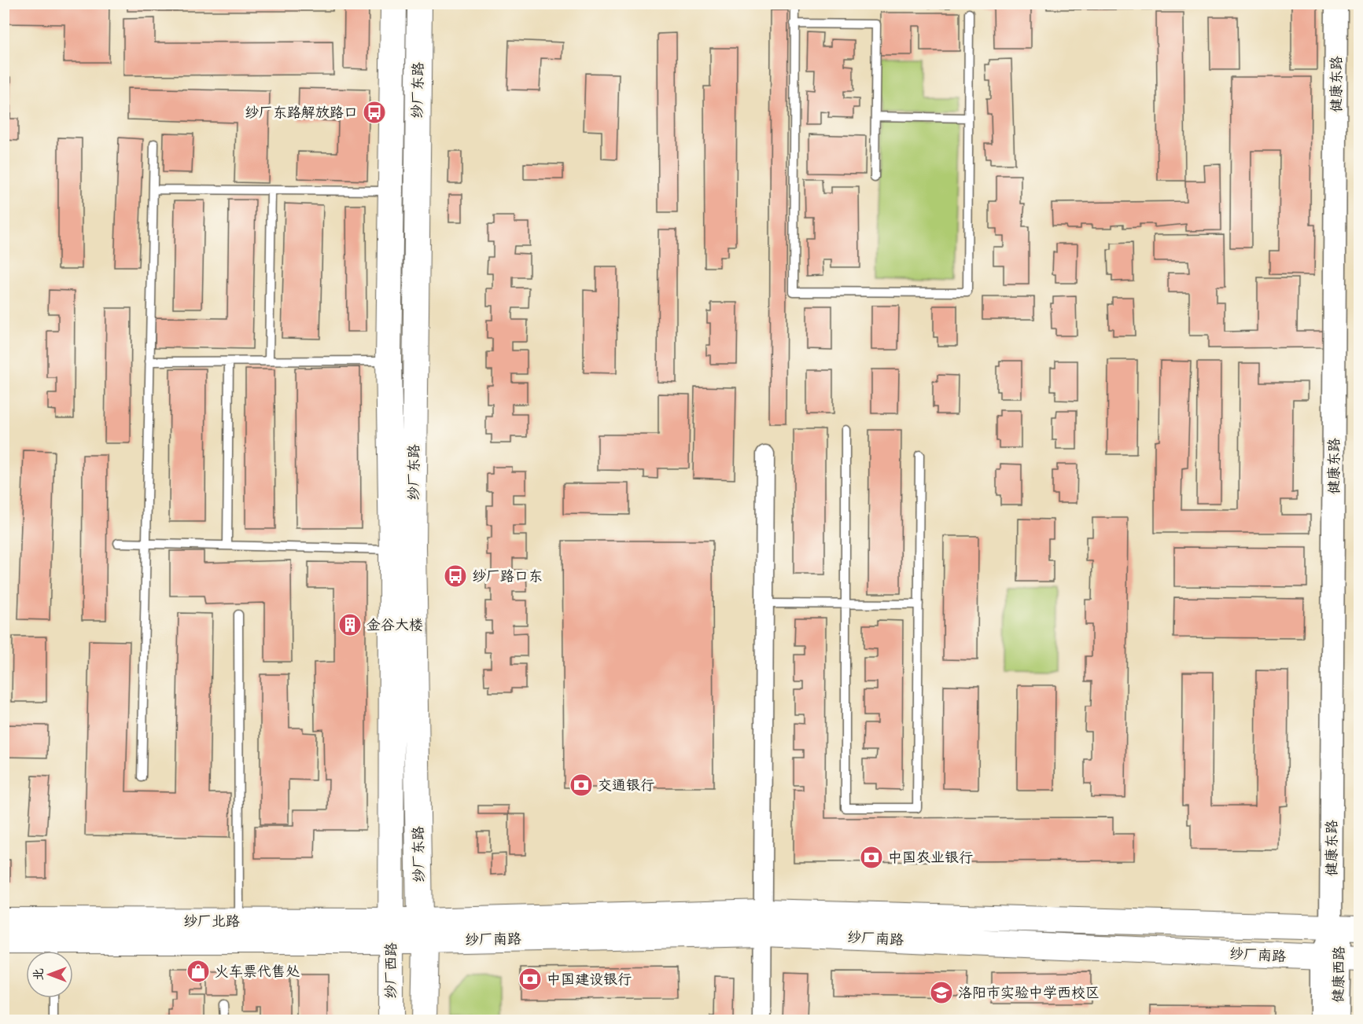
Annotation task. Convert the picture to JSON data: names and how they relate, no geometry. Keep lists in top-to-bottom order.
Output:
{
  "streets": {
    "main road": [
      "纱厂东路",
      "纱厂北路",
      "纱厂南路",
      "纱厂西路"
    ],
    "street": ["健康东路", "健康西路"]
  },
  "crossings": [
    ["健康东路", "纱厂南路"],
    ["健康东路", "健康西路"],
    ["纱厂东路", "纱厂北路"],
    ["纱厂东路", "纱厂南路"],
    ["纱厂东路", "纱厂西路"],
    ["纱厂北路", "纱厂南路"],
    ["纱厂北路", "纱厂西路"],
    ["纱厂南路", "纱厂西路"],
    ["纱厂南路", "健康西路"]
  ],
  "places": {
    "bus stop": ["纱厂东路解放路口", "纱厂路口东"],
    "building": ["金谷大楼"],
    "bank": ["交通银行", "中国农业银行", "中国建设银行"],
    "shop": ["火车票代售处"],
    "school or university": ["洛阳市实验中学西校区"]
  },
  "north": "left"
}
